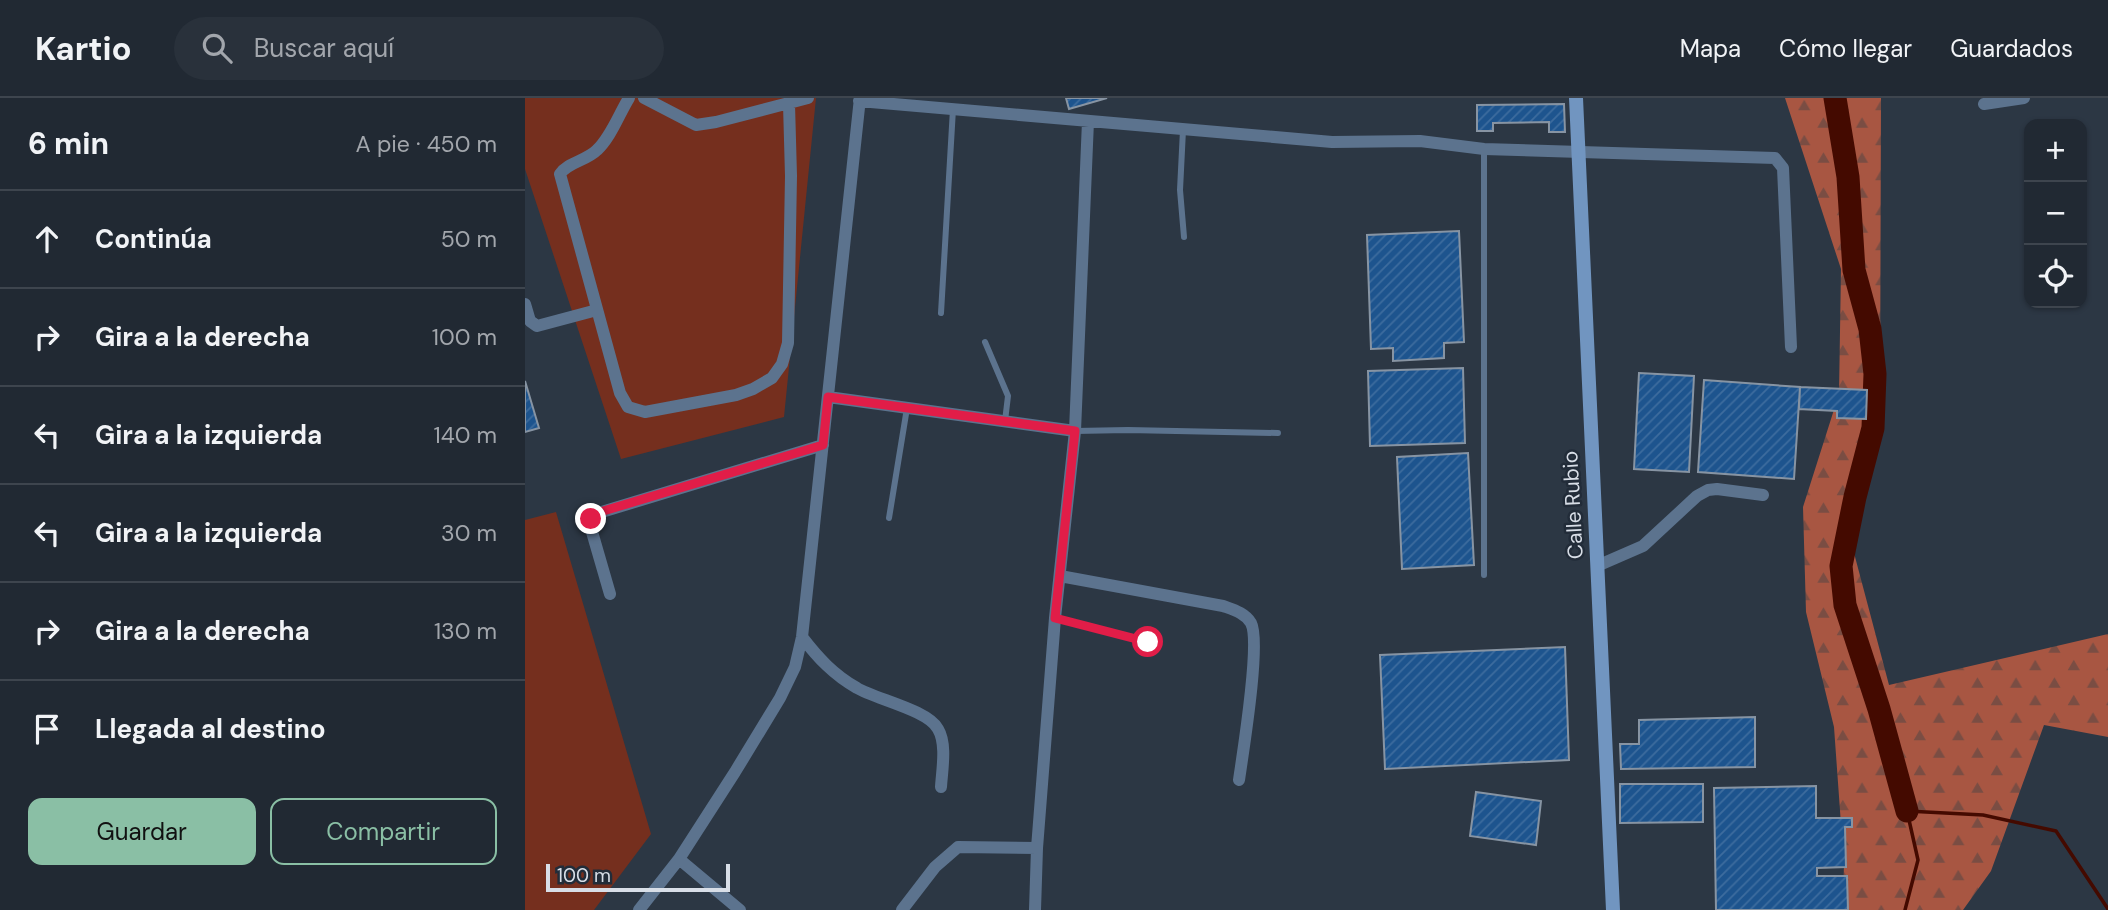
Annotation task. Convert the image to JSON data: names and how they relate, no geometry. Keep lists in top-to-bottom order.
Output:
{
  "streets": {
    "street": ["Calle Rubio"]
  },
  "scale_bar": "100 m",
  "page": {
    "header": "Kartio",
    "search": "Buscar aquí",
    "nav": ["Mapa", "Cómo llegar", "Guardados"],
    "heading": ["6 min", "A pie · 450 m"],
    "map_buttons": ["+", "−"],
    "list": [
      ["Continúa", "50 m"],
      ["Gira a la derecha", "100 m"],
      ["Gira a la izquierda", "140 m"],
      ["Gira a la izquierda", "30 m"],
      ["Gira a la derecha", "130 m"],
      "Llegada al destino"
    ],
    "buttons": ["Guardar", "Compartir"],
    "scale": "100 m"
  }
}
